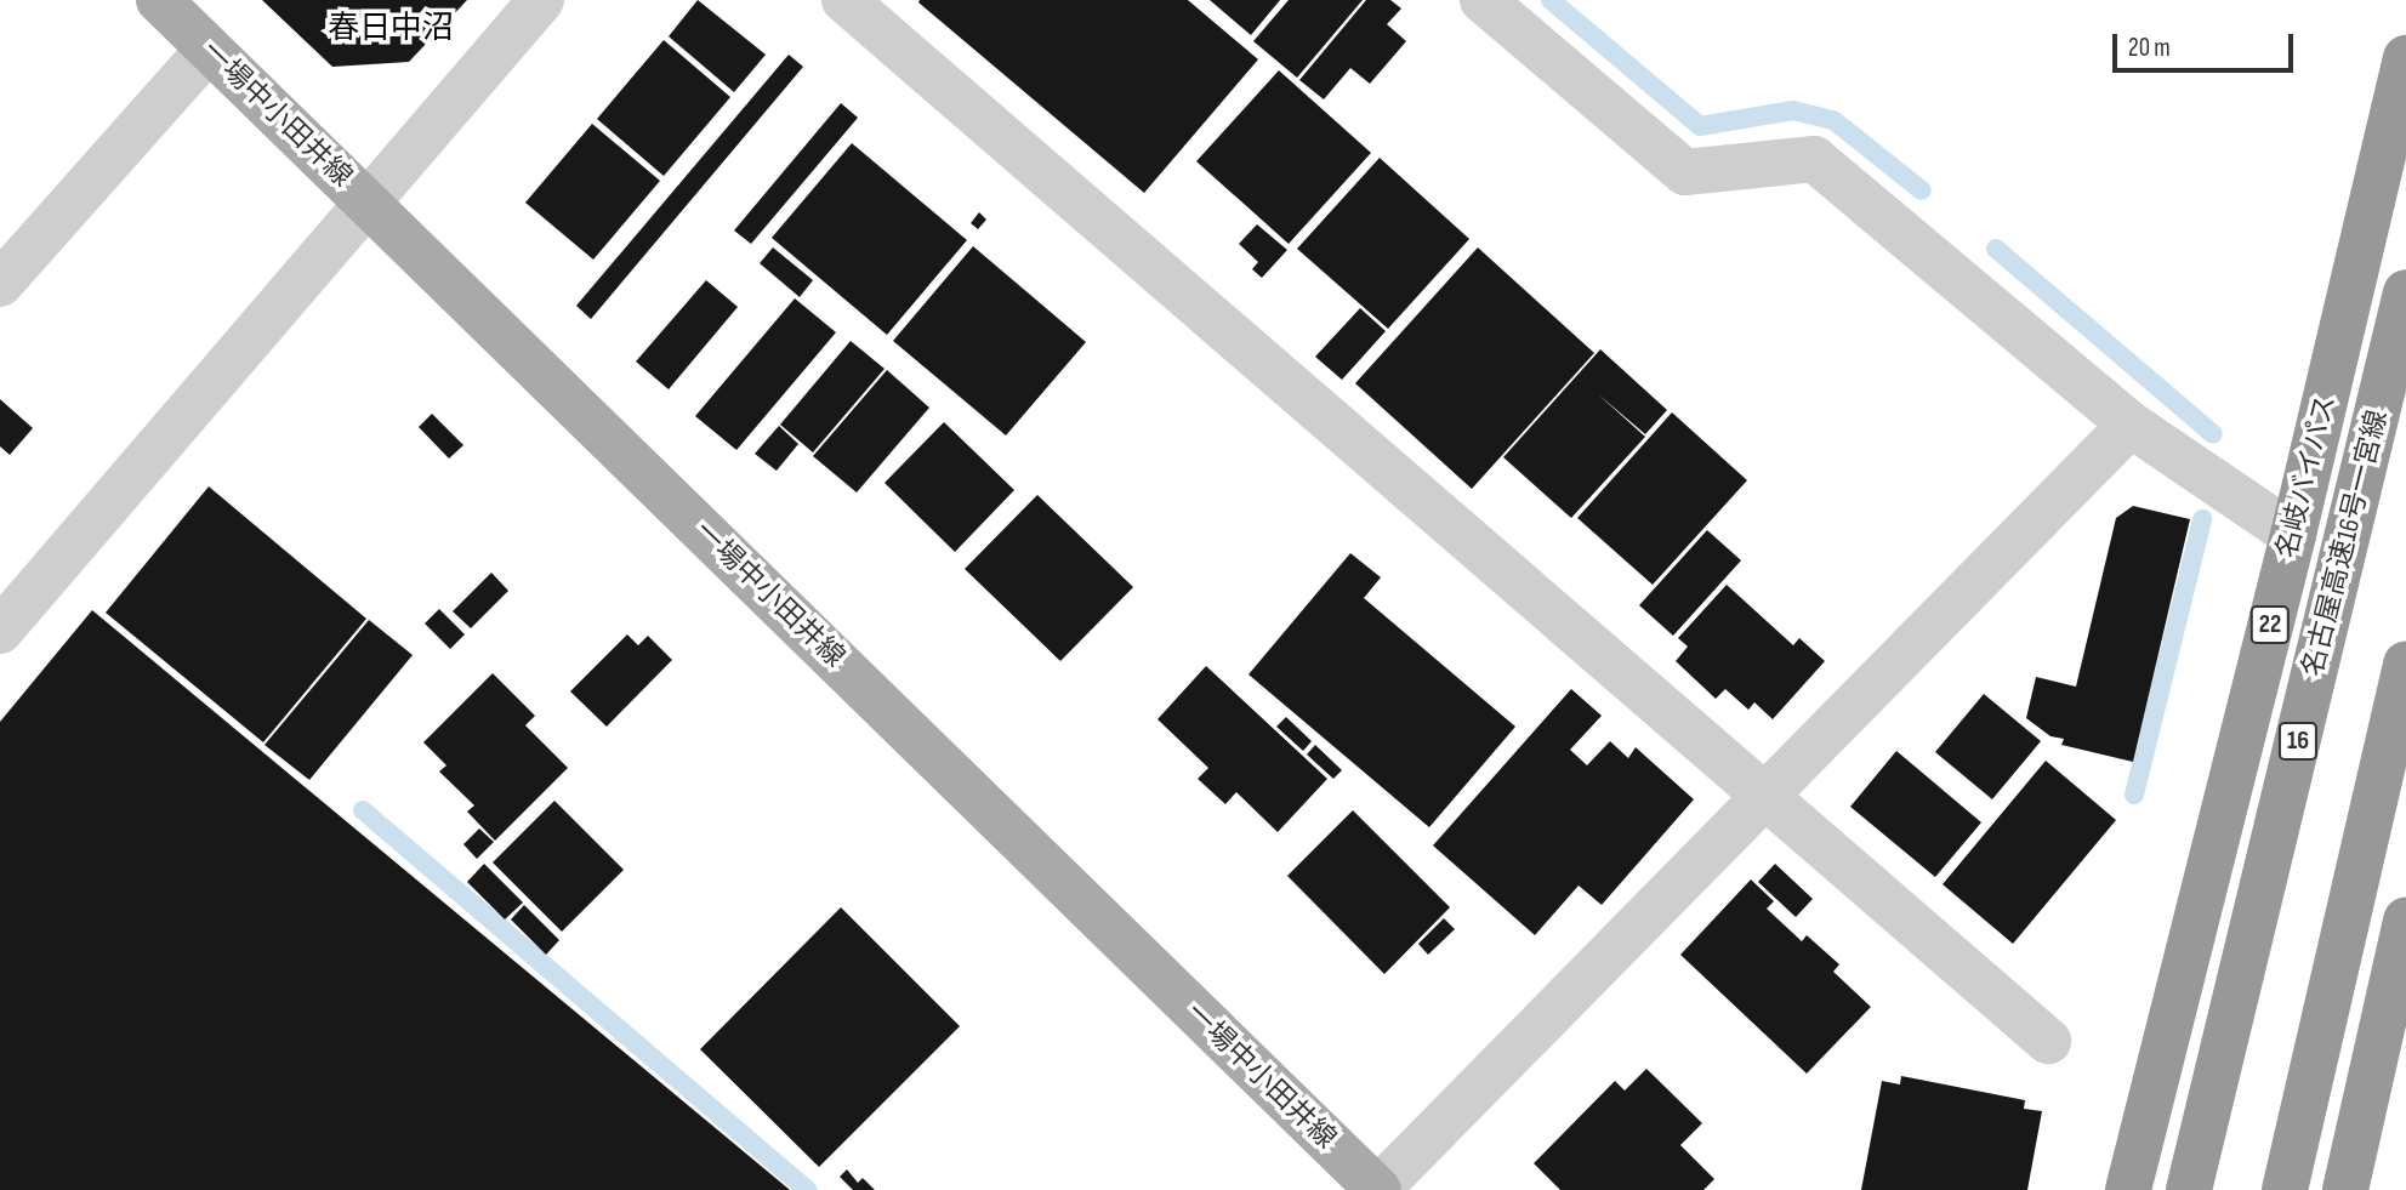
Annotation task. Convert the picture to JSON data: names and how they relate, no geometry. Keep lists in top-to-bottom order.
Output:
{
  "streets": {
    "highway": [
      "名岐バイパス",
      "名古屋高速16号一宮線",
      "22",
      "16"
    ],
    "main road": ["一場中小田井線"]
  },
  "districts": ["春日中沼"],
  "scale_bar": "20 m"
}
